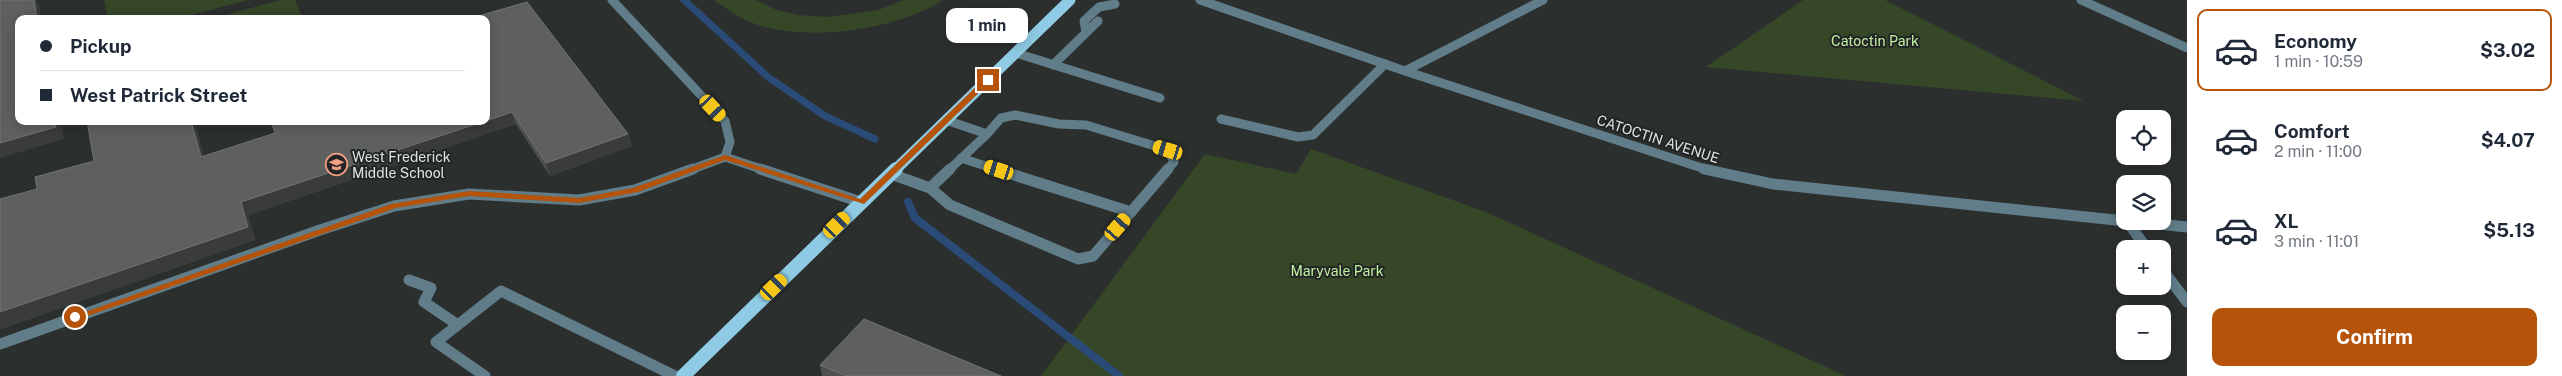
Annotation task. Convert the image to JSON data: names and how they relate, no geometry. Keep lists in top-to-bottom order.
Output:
{
  "streets": {
    "street": ["CATOCTIN AVENUE"]
  },
  "parks": ["Catoctin Park", "Maryvale Park"],
  "places": {
    "school or university": ["West Frederick Middle School"]
  },
  "page": {
    "bubble": "1 min",
    "list": [
      {
        "name": "Economy",
        "note": "1 min · 10:59",
        "value": "$3.02"
      },
      {
        "name": "Comfort",
        "note": "2 min · 11:00",
        "value": "$4.07"
      },
      {
        "name": "XL",
        "note": "3 min · 11:01",
        "value": "$5.13"
      }
    ],
    "banner": ["Pickup", "West Patrick Street"],
    "map_buttons": ["+", "−"],
    "buttons": "Confirm"
  }
}
